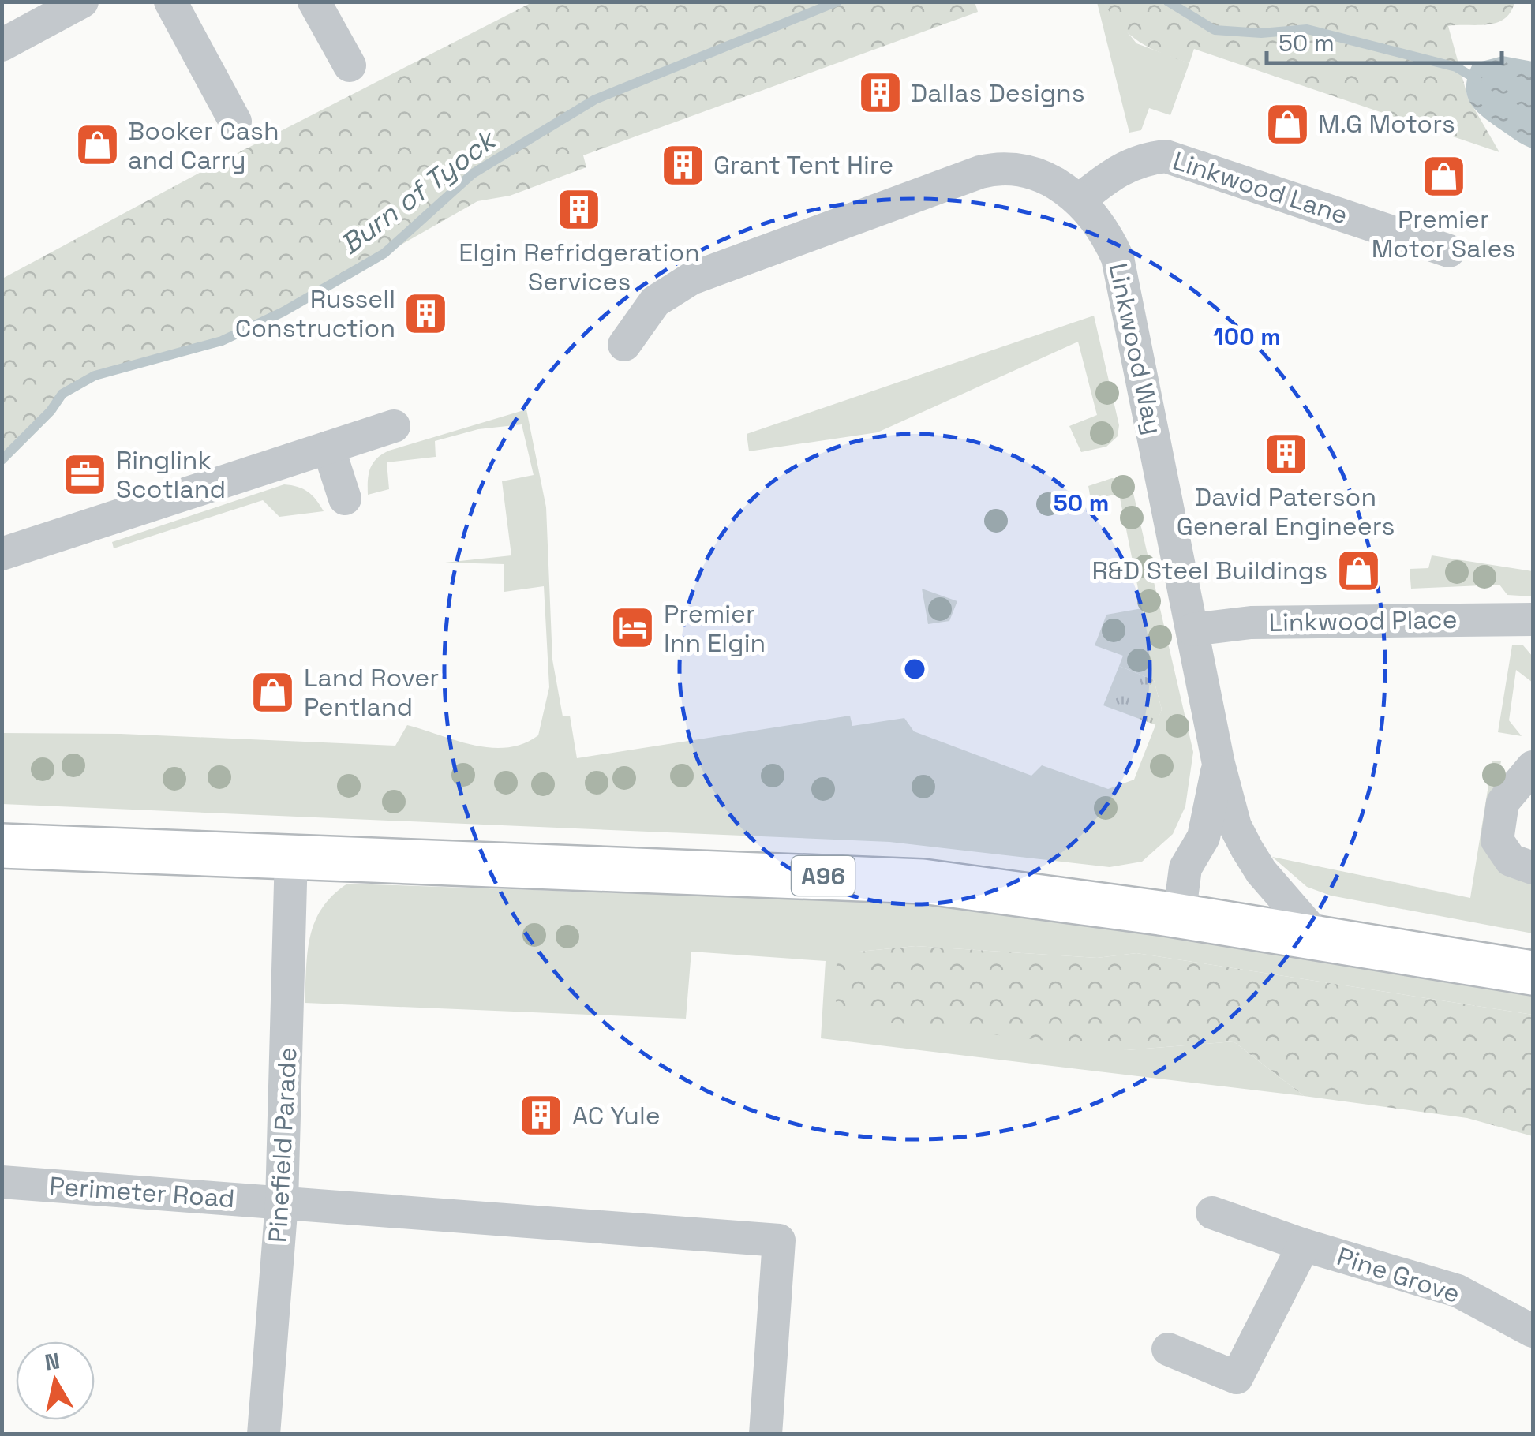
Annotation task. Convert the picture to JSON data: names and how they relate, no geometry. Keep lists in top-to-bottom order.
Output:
{
  "streets": {
    "highway": ["A96"],
    "street": [
      "Linkwood Lane",
      "Linkwood Way",
      "Linkwood Place",
      "Pinefield Parade",
      "Perimeter Road",
      "Pine Grove"
    ]
  },
  "crossings": [
    ["Linkwood Lane", "Linkwood Way"],
    ["Linkwood Way", "Linkwood Place"],
    ["Linkwood Way", "A96"],
    ["A96", "Pinefield Parade"],
    ["Pinefield Parade", "Perimeter Road"]
  ],
  "water": ["Burn of Tyock"],
  "places": {
    "building": [
      "Dallas Designs",
      "Grant Tent Hire",
      "Elgin Refridgeration Services",
      "Russell Construction",
      "David Paterson General Engineers",
      "AC Yule"
    ],
    "shop": [
      "M.G Motors",
      "Booker Cash and Carry",
      "Premier Motor Sales",
      "R&D Steel Buildings",
      "Land Rover Pentland"
    ],
    "office": ["Ringlink Scotland"],
    "hotel": ["Premier Inn Elgin"]
  },
  "scale_bar": "50 m",
  "north": "top",
  "rings": ["100 m", "50 m"]
}
